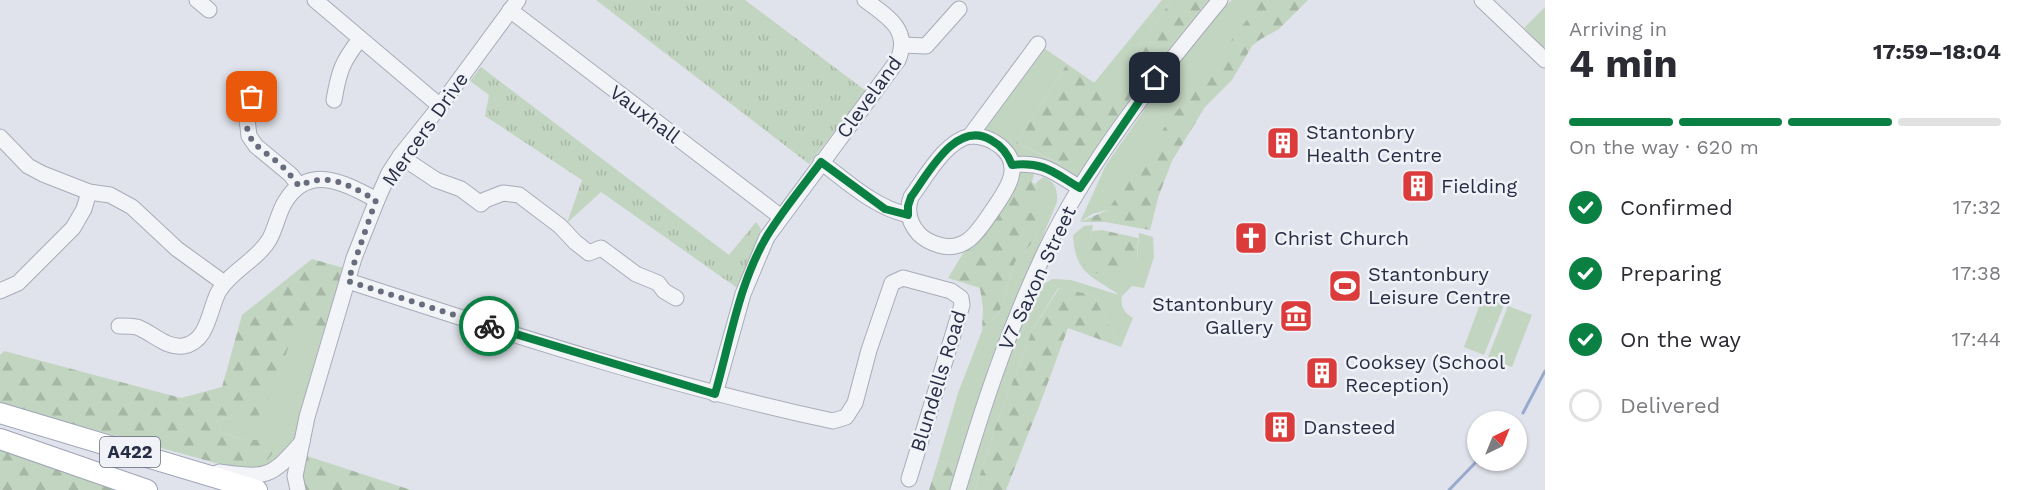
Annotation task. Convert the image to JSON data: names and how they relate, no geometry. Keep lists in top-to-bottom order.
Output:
{
  "streets": {
    "main road": ["A422"],
    "street": [
      "Cleveland",
      "Vauxhall",
      "Mercers Drive",
      "V7 Saxon Street",
      "Blundells Road"
    ]
  },
  "crossings": [
    ["Cleveland", "Vauxhall"],
    ["Cleveland", "Blundells Road"],
    ["Vauxhall", "Mercers Drive"],
    ["Mercers Drive", "Blundells Road"]
  ],
  "places": {
    "building": [
      "Stantonbry Health Centre",
      "Fielding",
      "Cooksey (School Reception)",
      "Dansteed"
    ],
    "church": ["Christ Church"],
    "sports": ["Stantonbury Leisure Centre"],
    "museum": ["Stantonbury Gallery"]
  },
  "north": "top right",
  "page": {
    "heading": ["4 min", "Arriving in", "17:59–18:04"],
    "bar": "On the way · 620 m",
    "list": [
      ["Confirmed", "17:32"],
      ["Preparing", "17:38"],
      ["On the way", "17:44"],
      "Delivered"
    ]
  }
}
